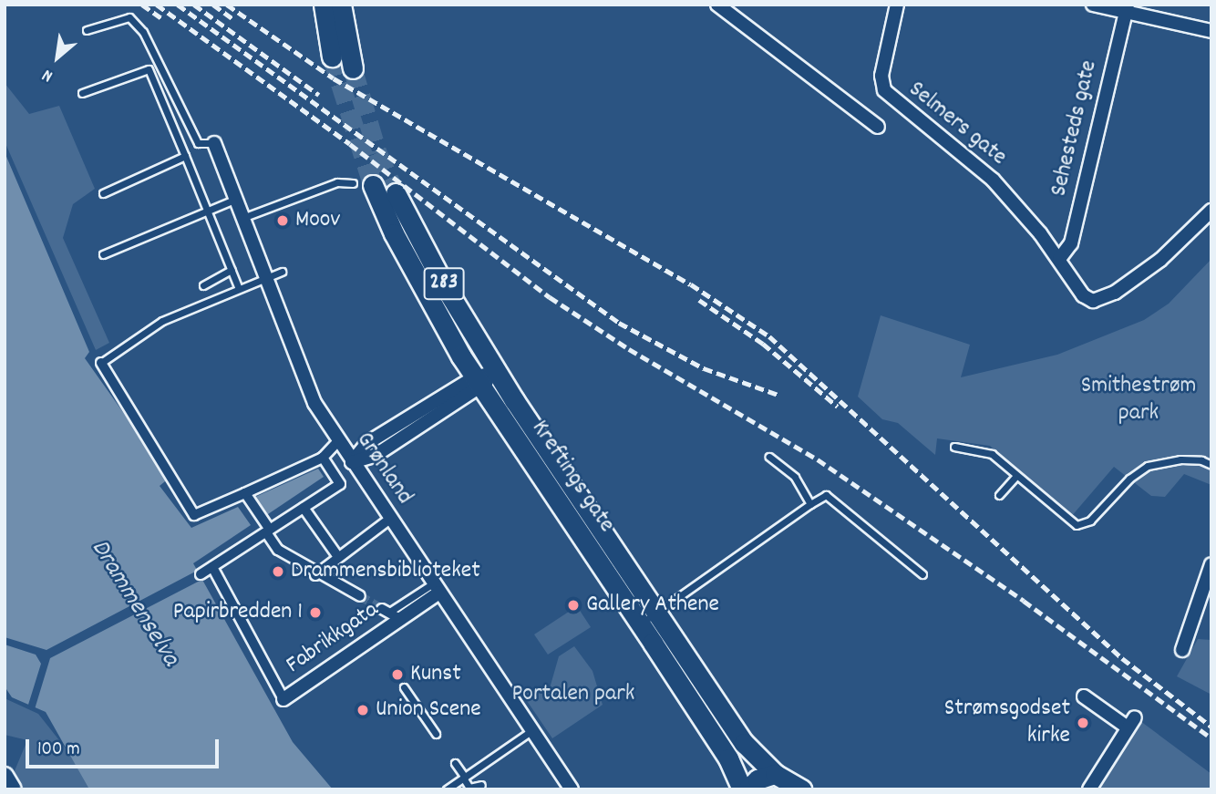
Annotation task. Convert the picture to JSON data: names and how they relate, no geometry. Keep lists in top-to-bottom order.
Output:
{
  "streets": {
    "main road": ["283", "Kreftings gate"],
    "street": [
      "Selmers gate",
      "Sehesteds gate",
      "Grønland",
      "Fabrikkgata"
    ]
  },
  "crossings": [
    ["Selmers gate", "Sehesteds gate"],
    ["283", "Kreftings gate"],
    ["Grønland", "Fabrikkgata"]
  ],
  "water": ["Drammenselva"],
  "parks": ["Smithestrøm park", "Portalen park"],
  "places": [
    "Moov",
    "Drammensbiblioteket",
    "Gallery Athene",
    "Papirbredden 1",
    "Kunst",
    "Union Scene",
    "Strømsgodset kirke"
  ],
  "scale_bar": "100 m",
  "north": "bottom left"
}
